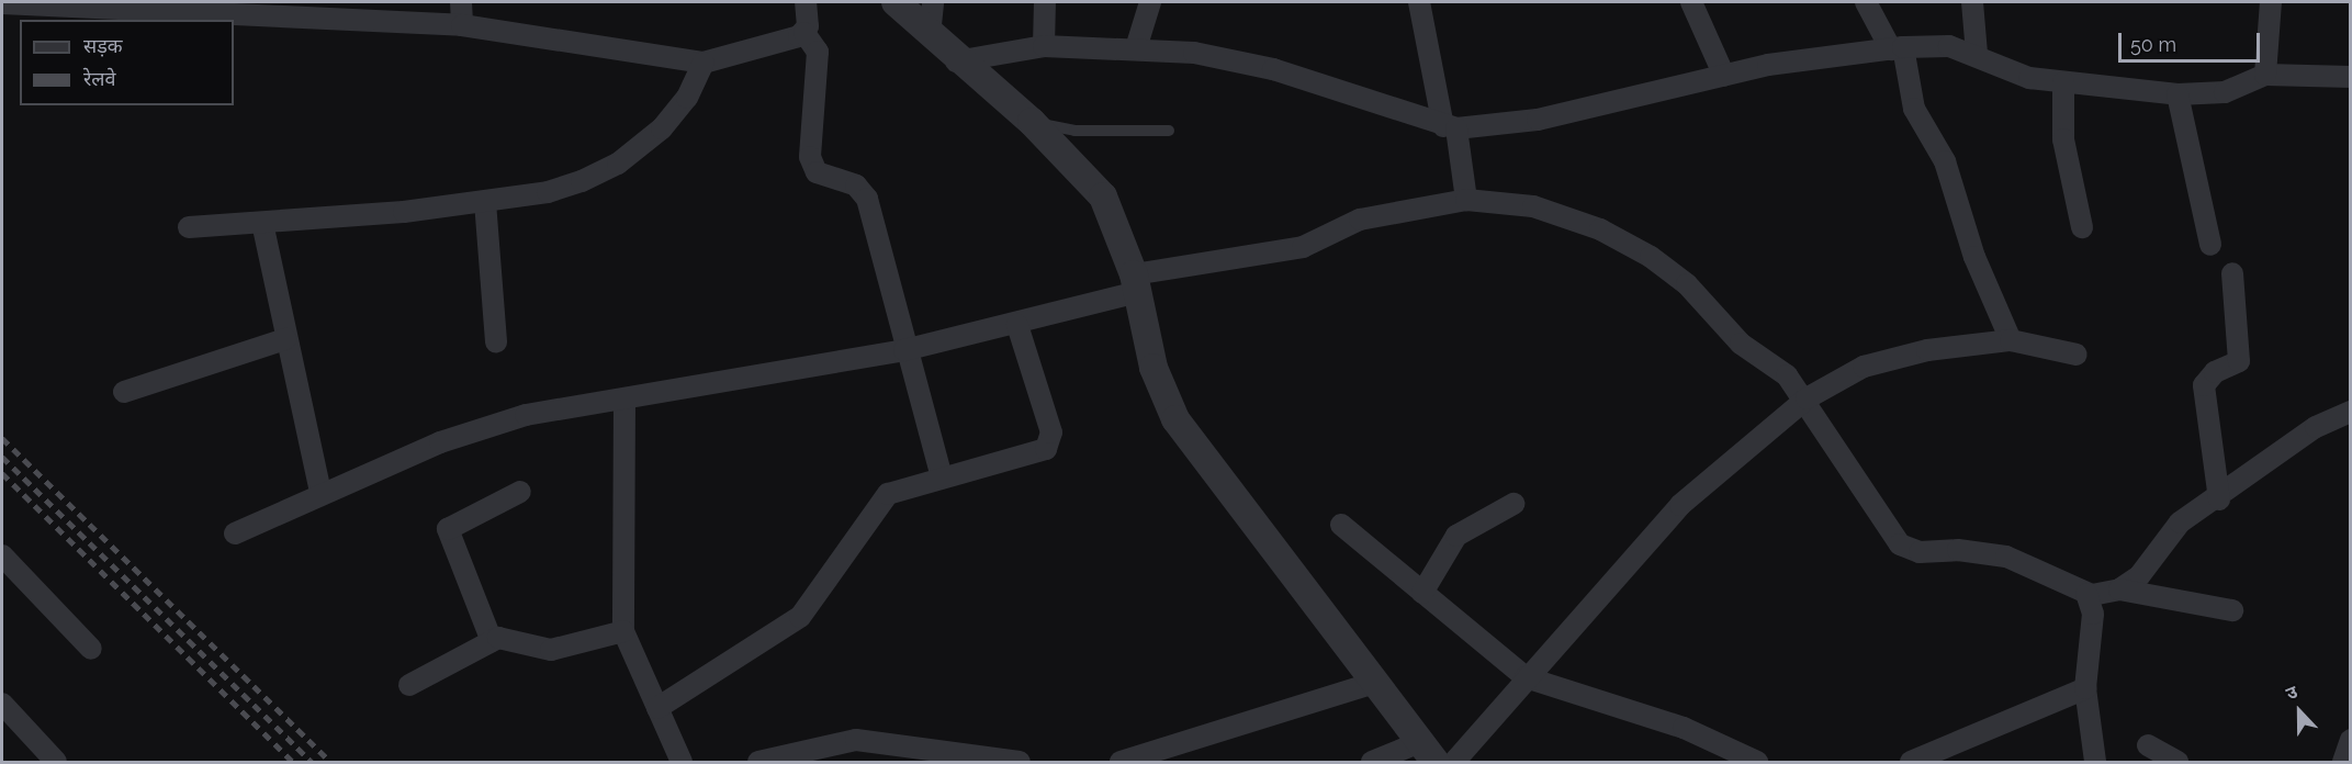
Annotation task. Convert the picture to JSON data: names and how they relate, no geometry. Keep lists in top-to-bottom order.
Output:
{
  "legend": ["सड़क", "रेलवे"],
  "scale_bar": "50 m",
  "north": "top"
}
